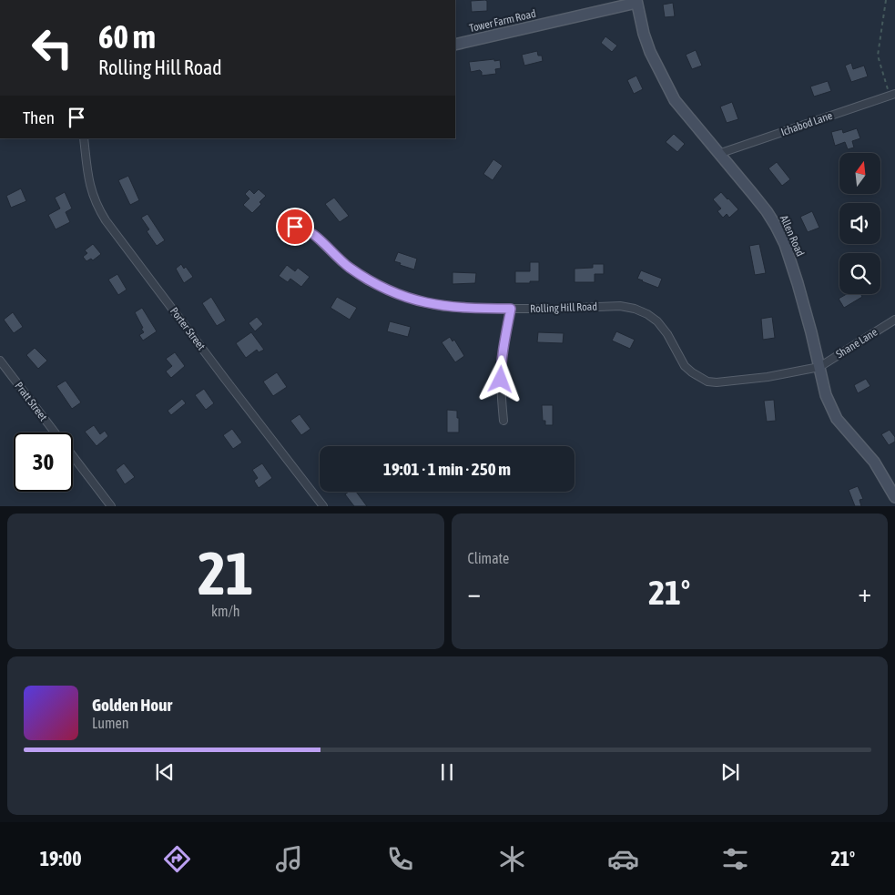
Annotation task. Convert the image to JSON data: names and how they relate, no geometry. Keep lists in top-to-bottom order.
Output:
{
  "streets": {
    "street": [
      "Tower Farm Road",
      "Ichabod Lane",
      "Allen Road",
      "Rolling Hill Road",
      "Porter Street",
      "Shane Lane",
      "Pratt Street"
    ]
  },
  "crossings": [
    ["Tower Farm Road", "Allen Road"],
    ["Ichabod Lane", "Allen Road"],
    ["Allen Road", "Rolling Hill Road"],
    ["Allen Road", "Shane Lane"],
    ["Rolling Hill Road", "Shane Lane"]
  ],
  "north": "top",
  "page": {
    "turn": ["60 m", "Rolling Hill Road"],
    "then": "Then",
    "limit": "30",
    "trip": "19:01 · 1 min · 250 m",
    "tile": [
      ["21", "km/h"],
      "Climate"
    ],
    "heat": ["−", "21°", "+"],
    "song": ["Golden Hour", "Lumen"],
    "tabs": ["19:00", "21°"]
  }
}
